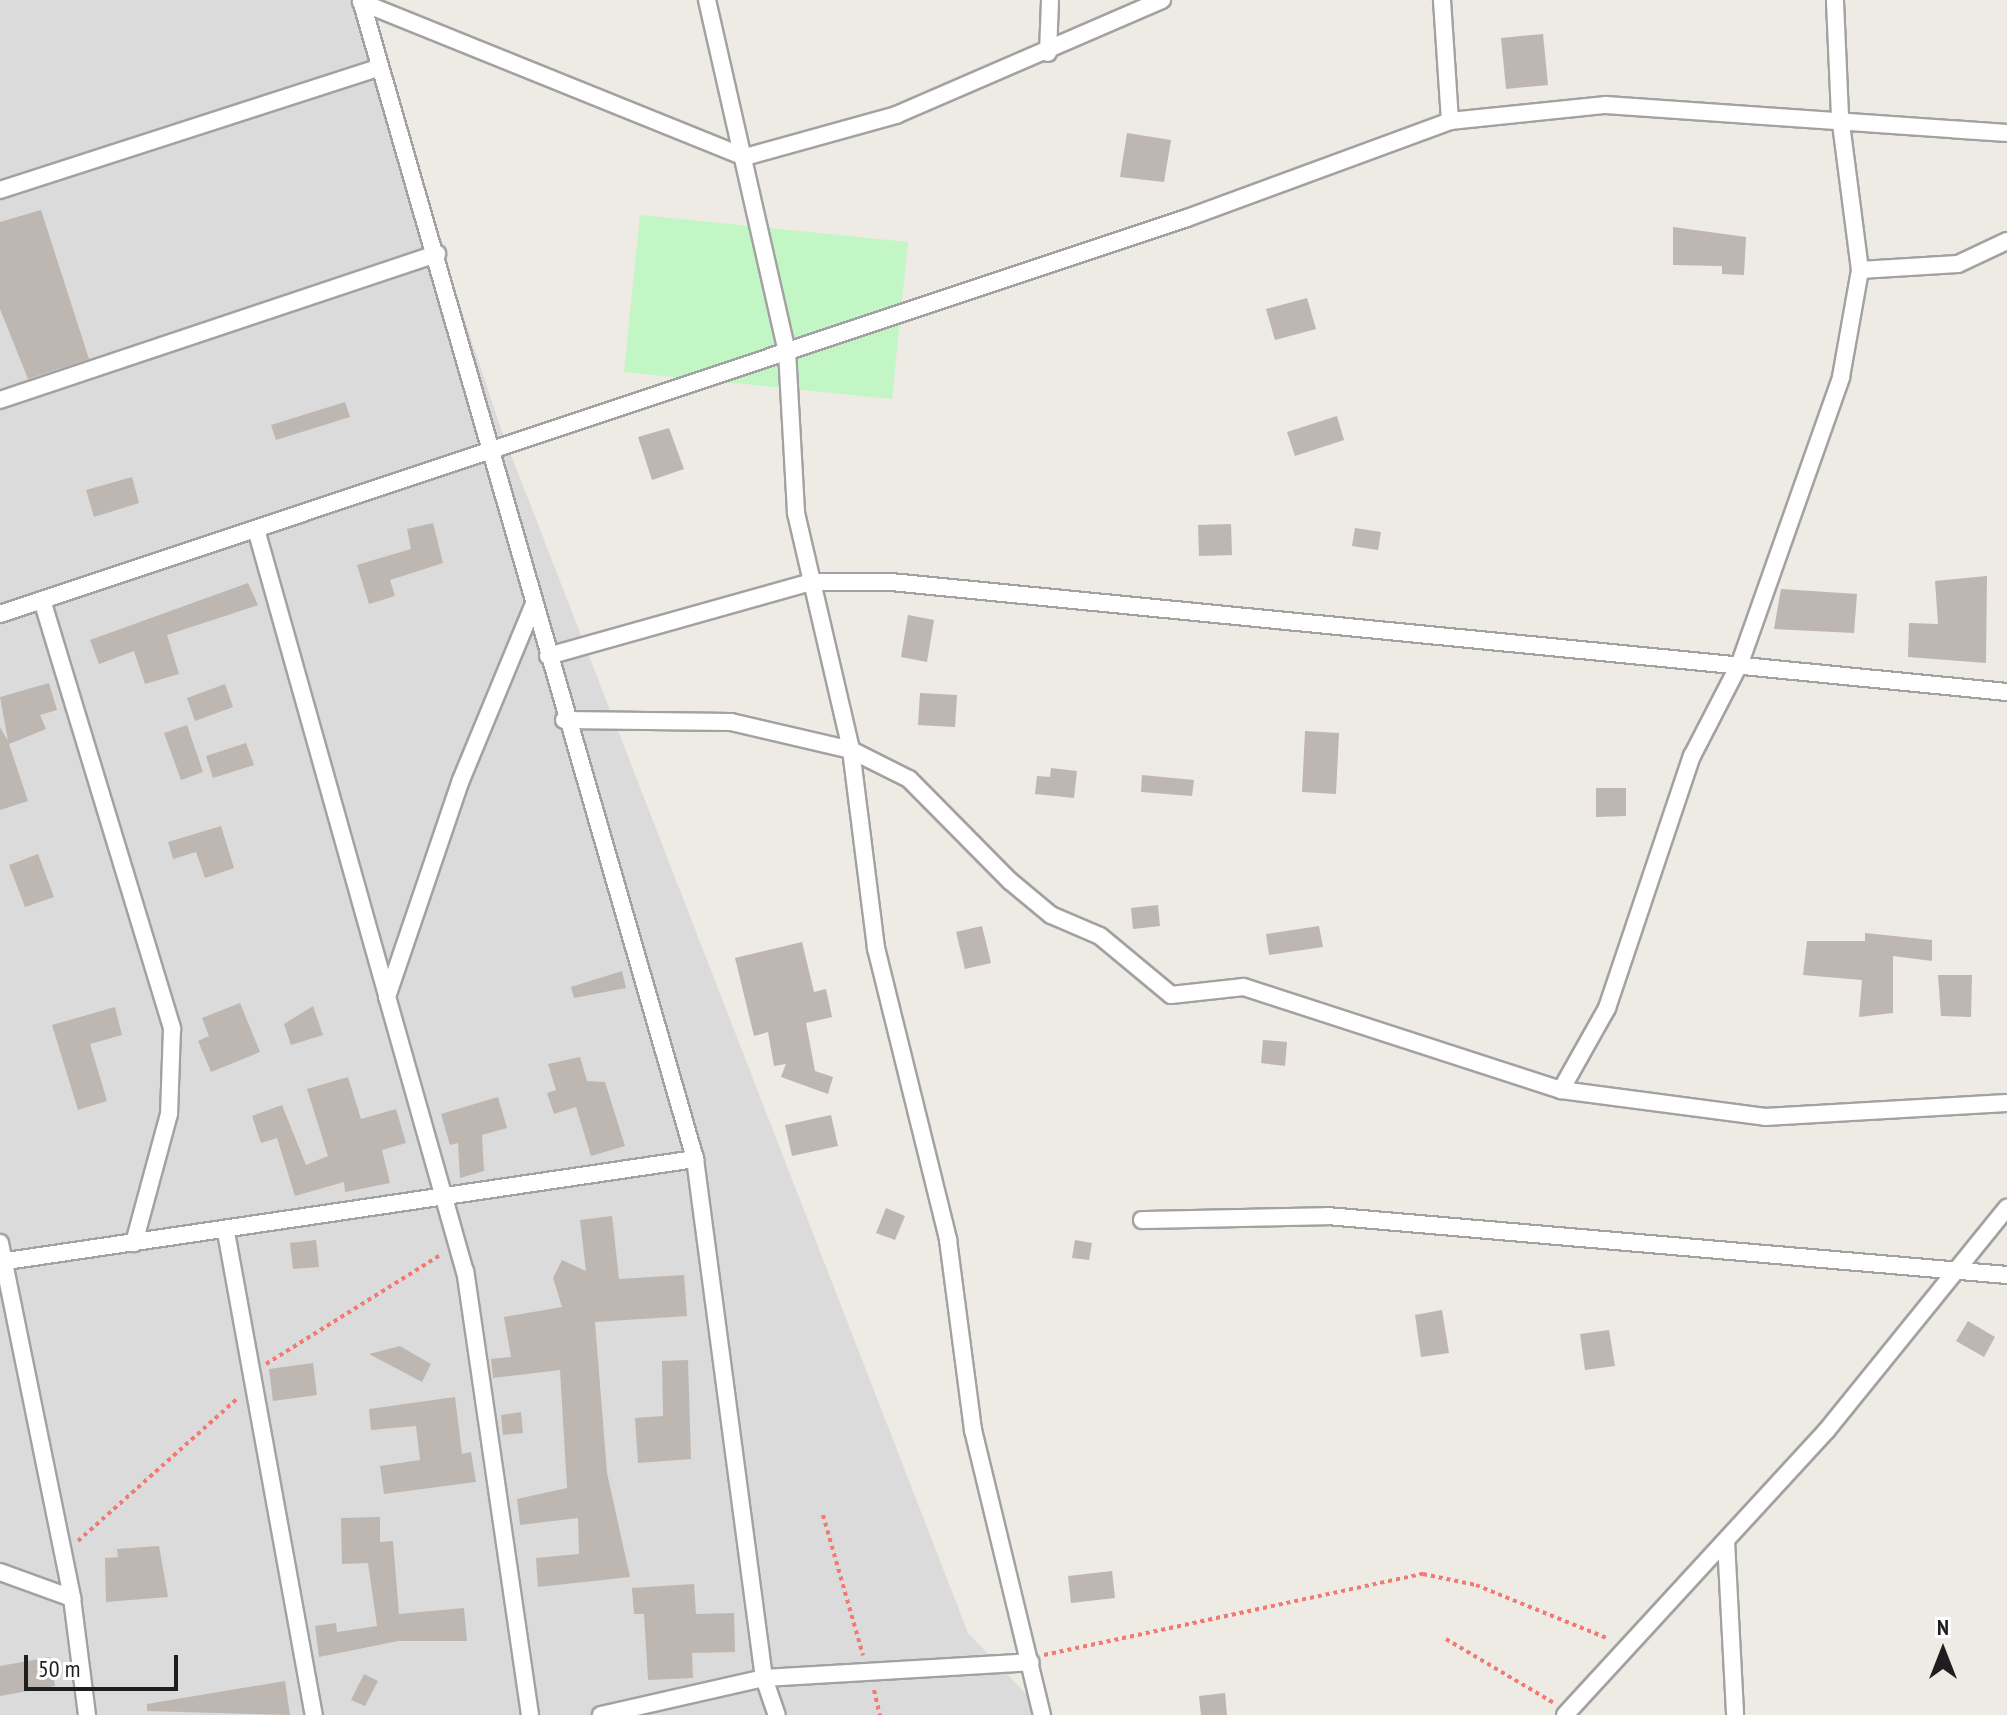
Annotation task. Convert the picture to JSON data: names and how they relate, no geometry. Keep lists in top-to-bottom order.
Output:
{
  "scale_bar": "50 m",
  "north": "top"
}
